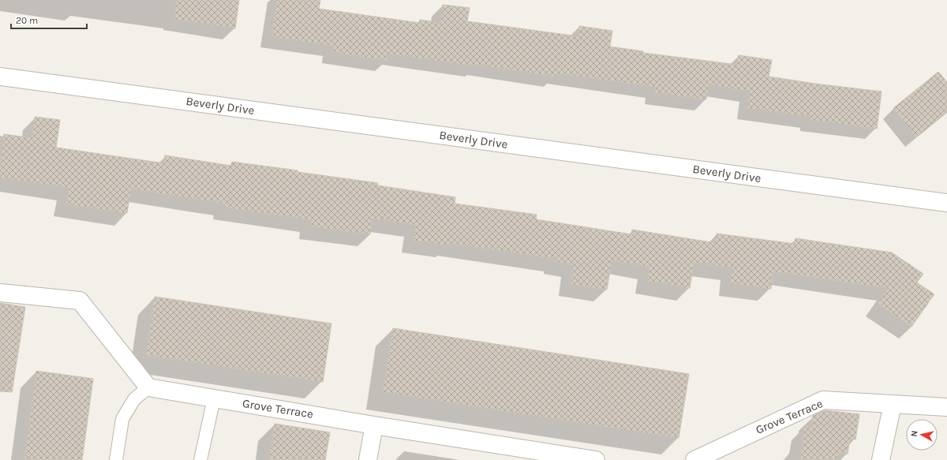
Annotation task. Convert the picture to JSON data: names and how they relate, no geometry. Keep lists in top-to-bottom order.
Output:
{
  "streets": {
    "street": ["Beverly Drive", "Grove Terrace"]
  },
  "scale_bar": "20 m",
  "north": "left"
}
